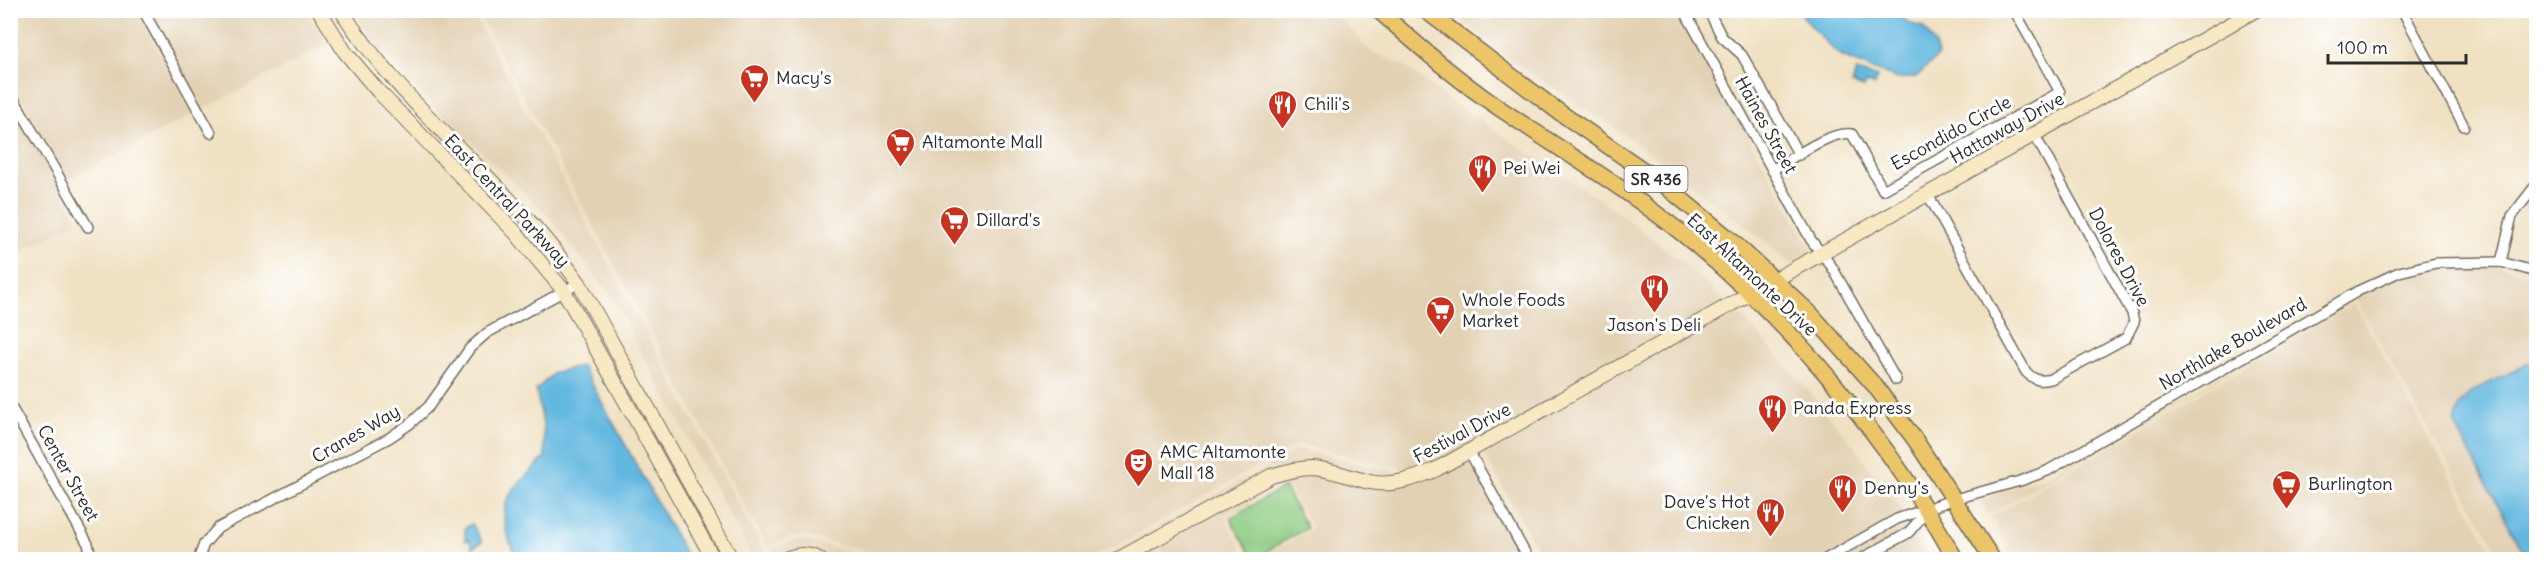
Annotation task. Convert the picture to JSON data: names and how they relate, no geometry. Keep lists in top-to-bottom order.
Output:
{
  "streets": {
    "main road": [
      "Hattaway Drive",
      "SR 436",
      "East Central Parkway",
      "East Altamonte Drive",
      "Festival Drive"
    ],
    "street": [
      "Haines Street",
      "Escondido Circle",
      "Dolores Drive",
      "Northlake Boulevard",
      "Cranes Way",
      "Center Street"
    ]
  },
  "crossings": [
    ["Haines Street", "Hattaway Drive"],
    ["Haines Street", "Escondido Circle"],
    ["Hattaway Drive", "Dolores Drive"],
    ["Hattaway Drive", "East Altamonte Drive"],
    ["Hattaway Drive", "Festival Drive"],
    ["East Central Parkway", "Cranes Way"],
    ["East Altamonte Drive", "Northlake Boulevard"],
    ["East Altamonte Drive", "Festival Drive"]
  ],
  "places": {
    "supermarket": [
      "Macy's",
      "Altamonte Mall",
      "Dillard's",
      "Whole Foods Market",
      "Burlington"
    ],
    "restaurant": [
      "Chili's",
      "Pei Wei",
      "Jason's Deli",
      "Panda Express",
      "Denny's",
      "Dave's Hot Chicken"
    ],
    "theatre": ["AMC Altamonte Mall 18"]
  },
  "scale_bar": "100 m"
}
